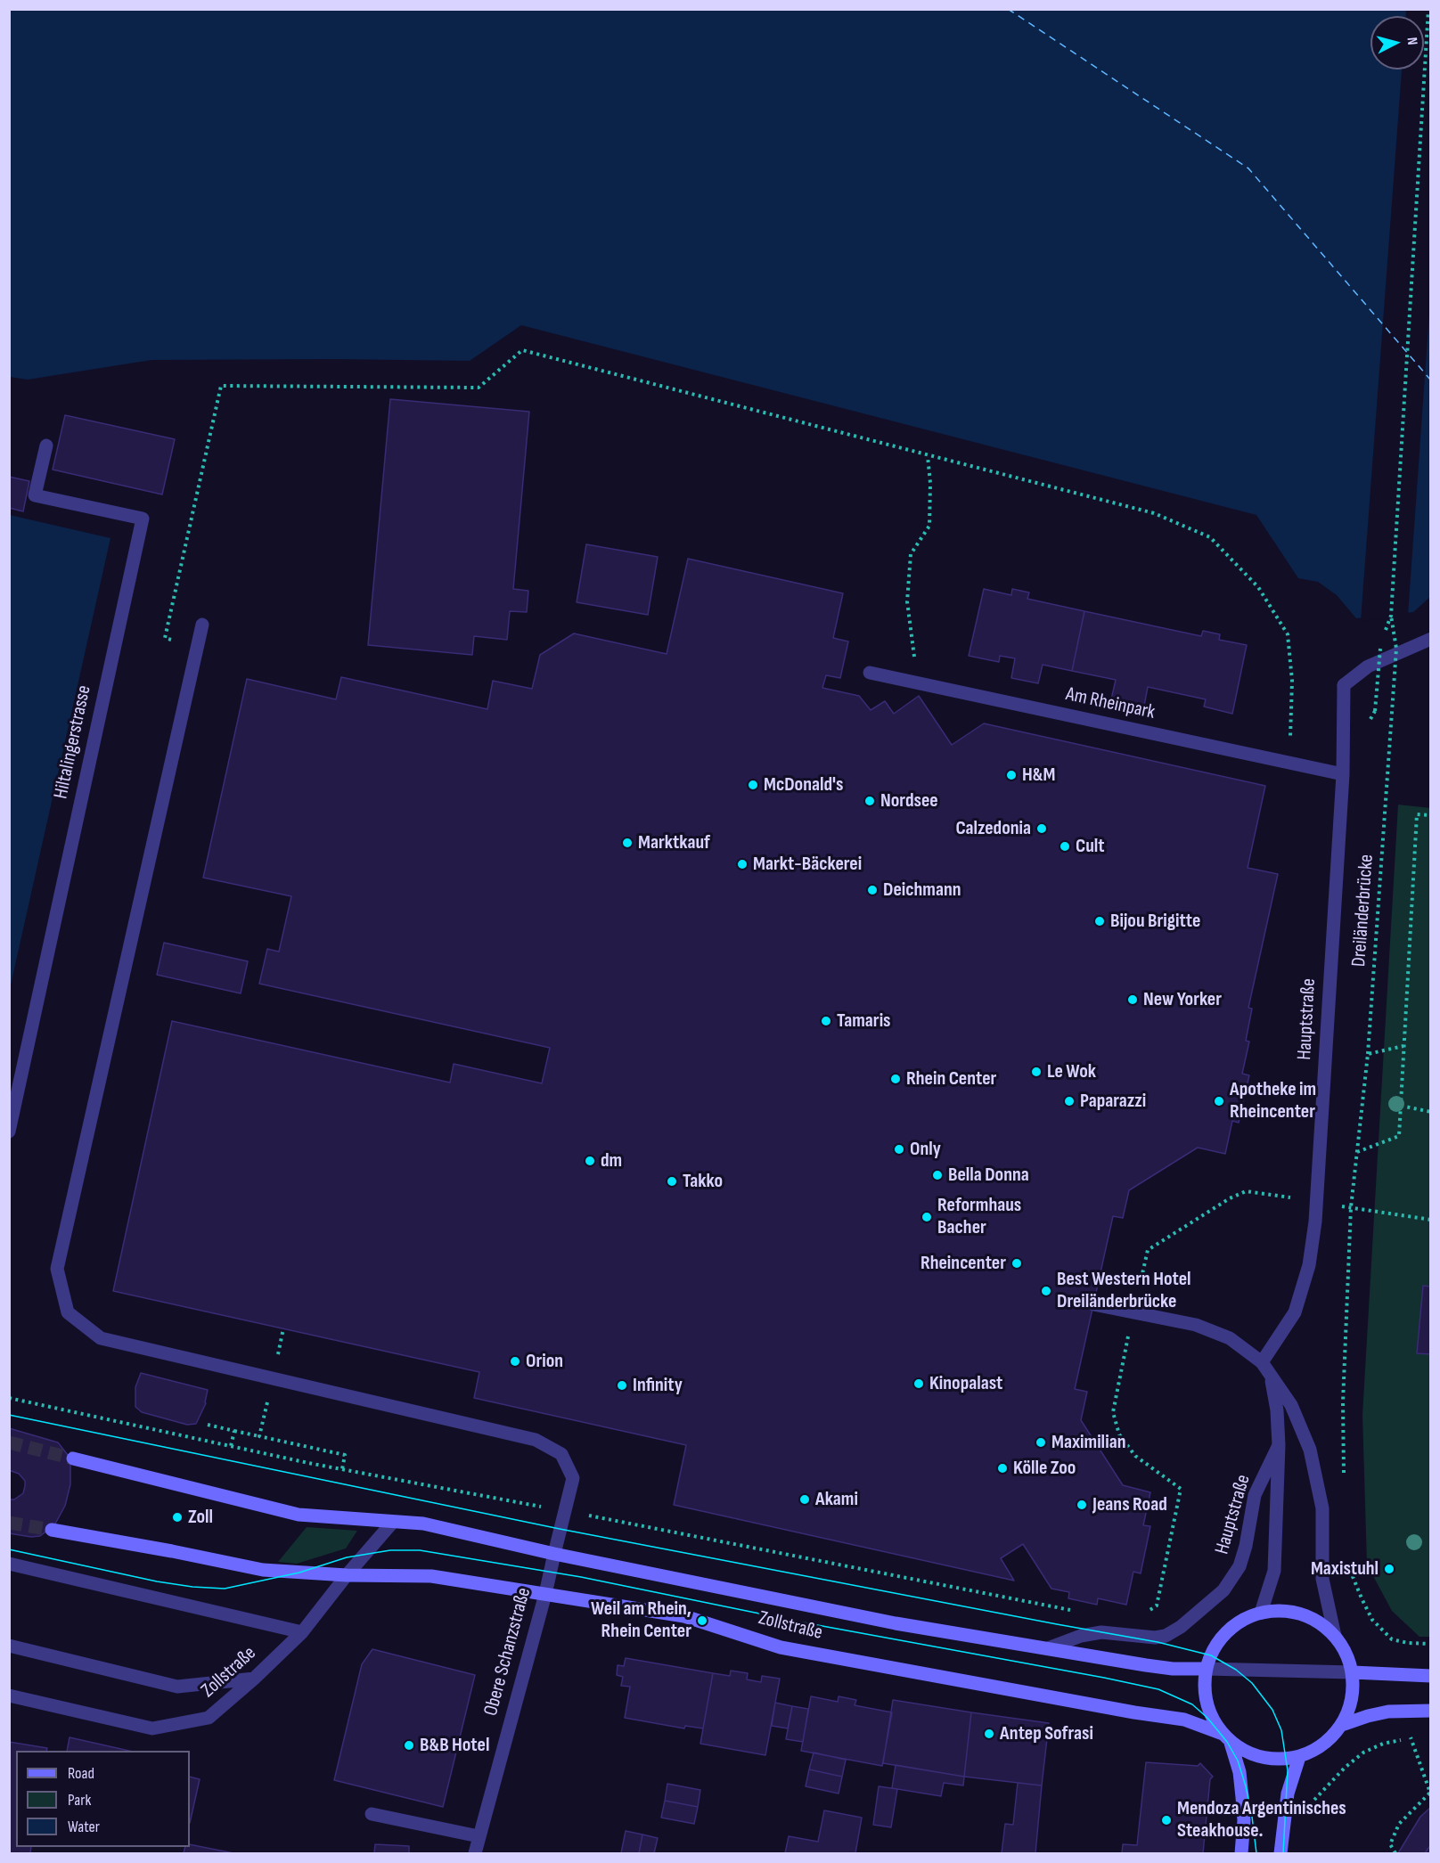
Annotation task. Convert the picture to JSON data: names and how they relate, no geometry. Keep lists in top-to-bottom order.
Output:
{
  "streets": {
    "main road": ["Zollstraße"],
    "street": [
      "Am Rheinpark",
      "Hiltalingerstrasse",
      "Hauptstraße",
      "Obere Schanzstraße"
    ],
    "path": ["Dreiländerbrücke"]
  },
  "crossings": [
    ["Am Rheinpark", "Hauptstraße"],
    ["Hauptstraße", "Zollstraße"],
    ["Zollstraße", "Obere Schanzstraße"]
  ],
  "places": [
    "H&M",
    "McDonald's",
    "Nordsee",
    "Calzedonia",
    "Marktkauf",
    "Cult",
    "Markt-Bäckerei",
    "Deichmann",
    "Bijou Brigitte",
    "New Yorker",
    "Tamaris",
    "Le Wok",
    "Rhein Center",
    "Paparazzi",
    "Apotheke im Rheincenter",
    "Only",
    "dm",
    "Bella Donna",
    "Takko",
    "Reformhaus Bacher",
    "Rheincenter",
    "Best Western Hotel Dreiländerbrücke",
    "Orion",
    "Kinopalast",
    "Infinity",
    "Maximilian",
    "Kölle Zoo",
    "Akami",
    "Jeans Road",
    "Zoll",
    "Maxistuhl",
    "Weil am Rhein, Rhein Center",
    "Antep Sofrasi",
    "B&B Hotel",
    "Mendoza Argentinisches Steakhouse."
  ],
  "legend": ["Road", "Park", "Water"],
  "north": "right"
}
